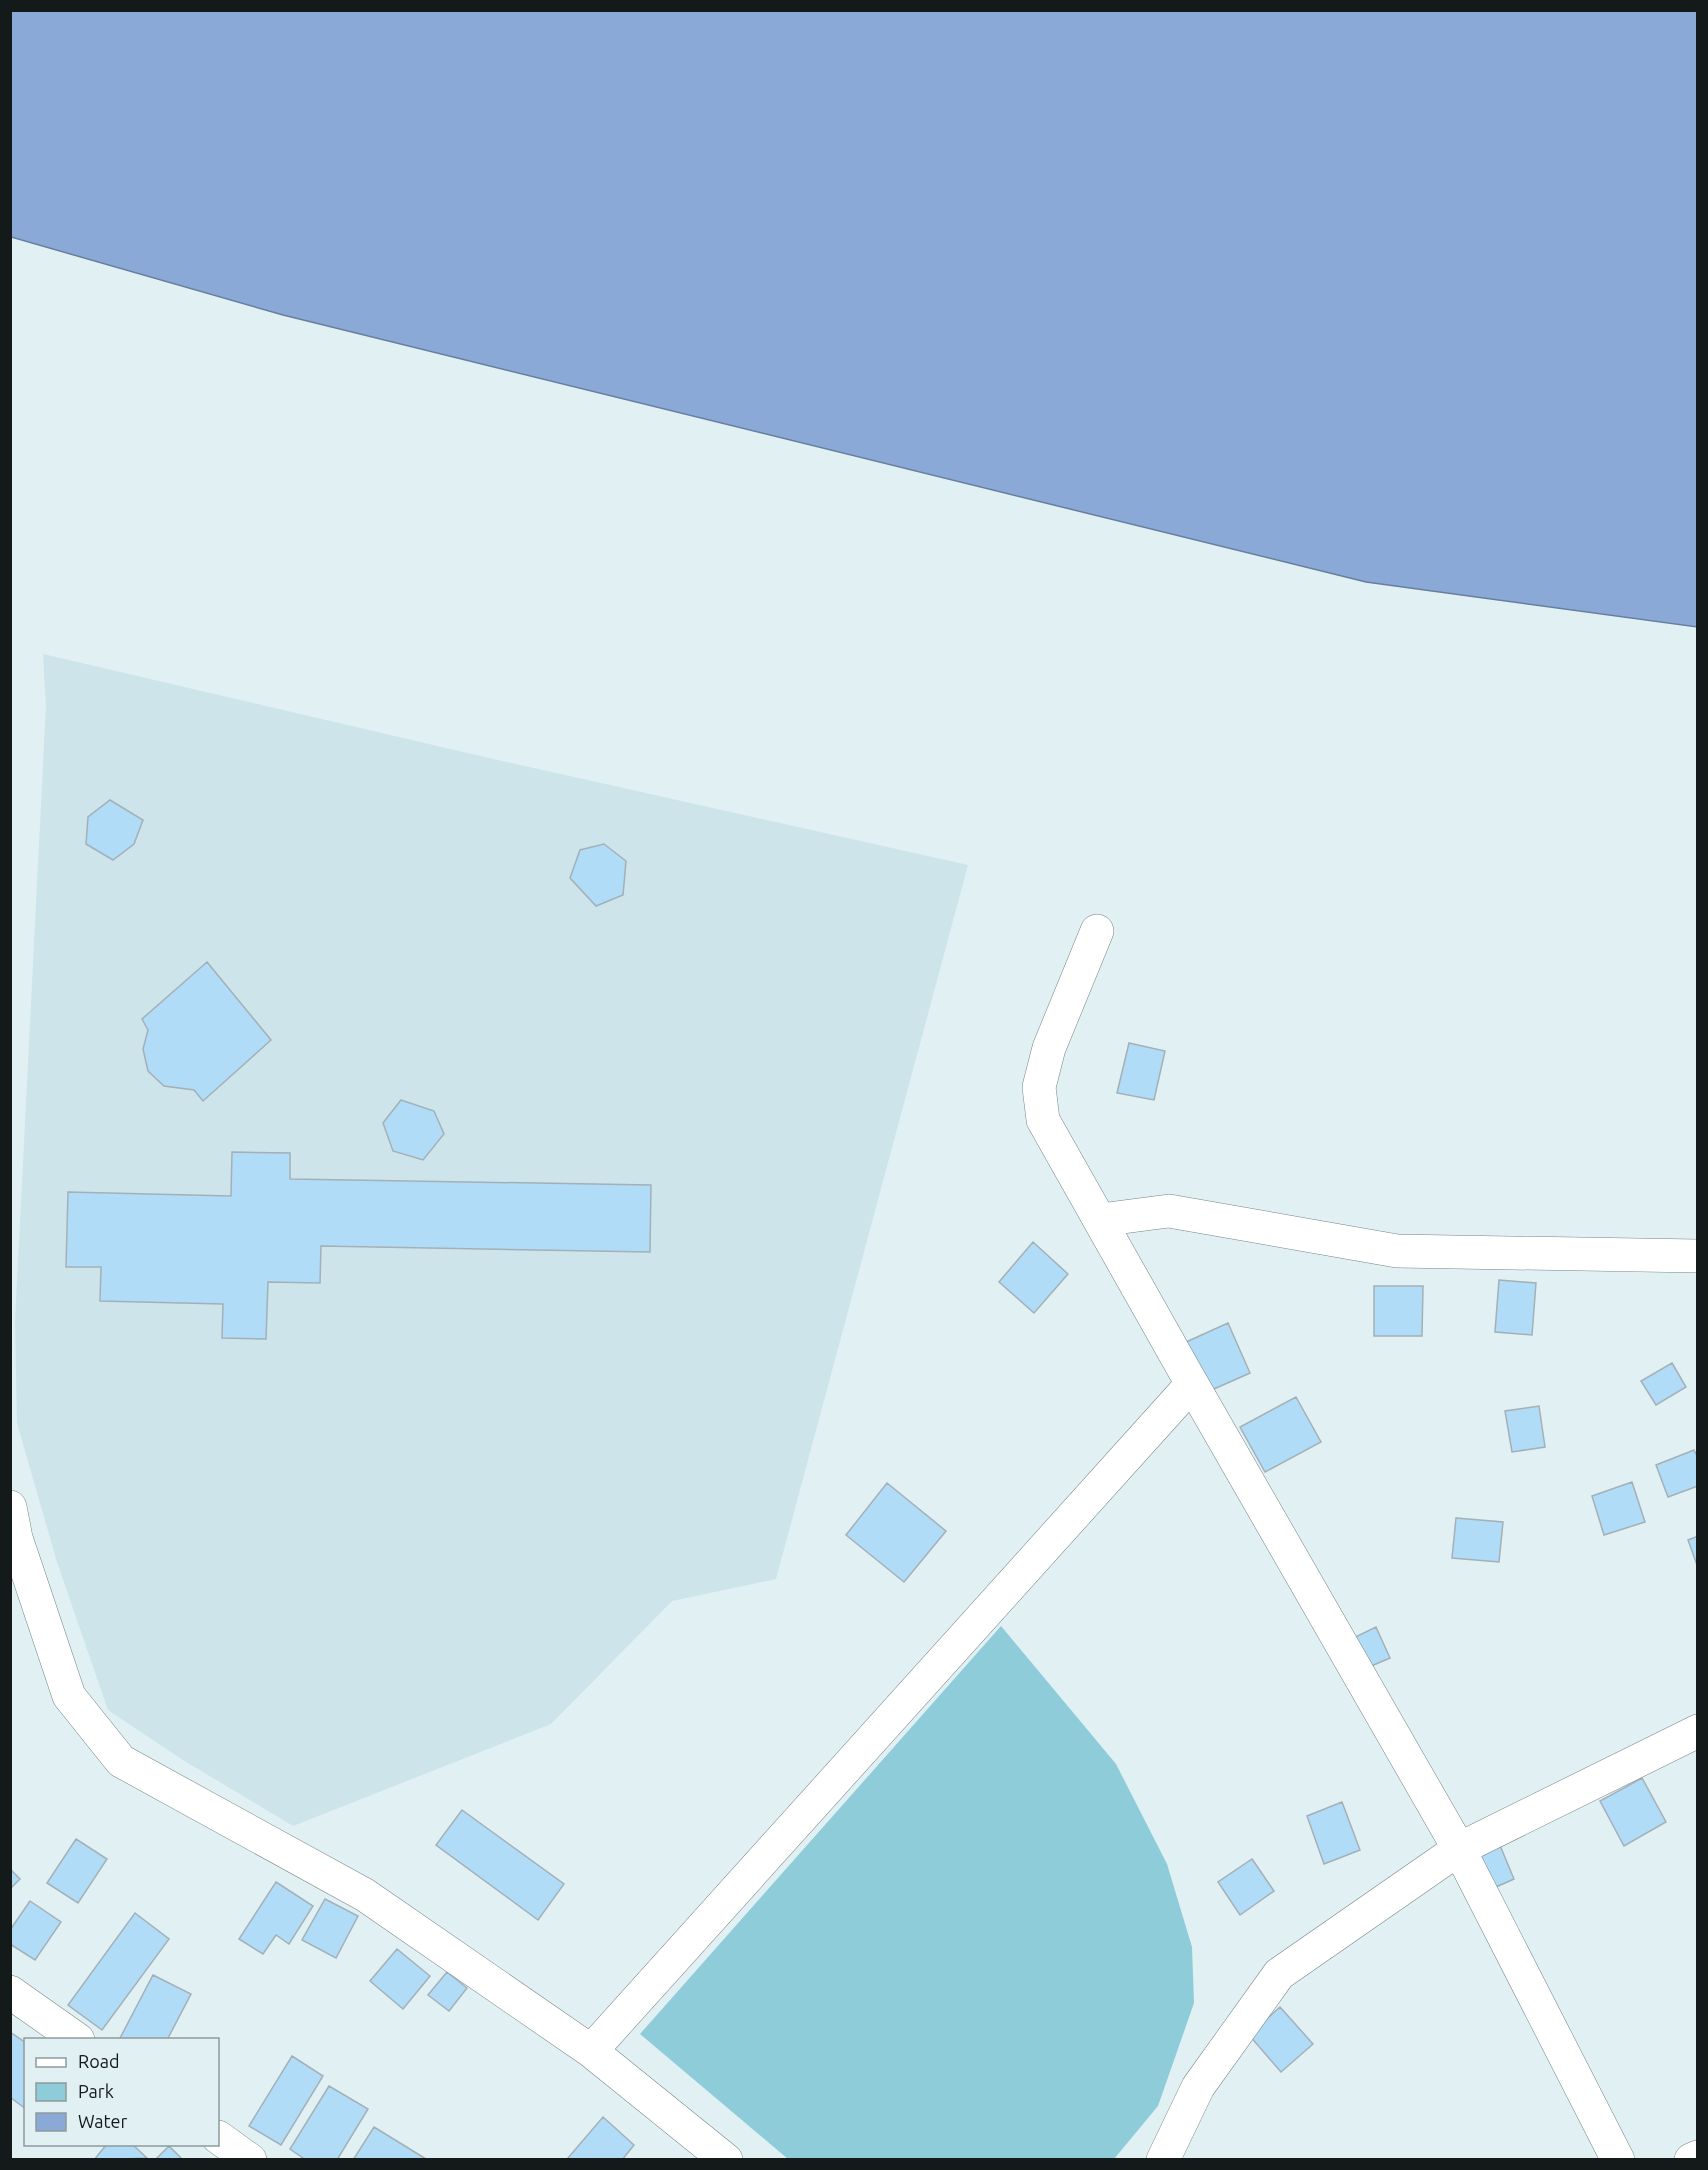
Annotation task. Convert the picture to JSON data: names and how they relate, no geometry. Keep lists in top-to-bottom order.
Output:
{
  "legend": ["Road", "Park", "Water"]
}
